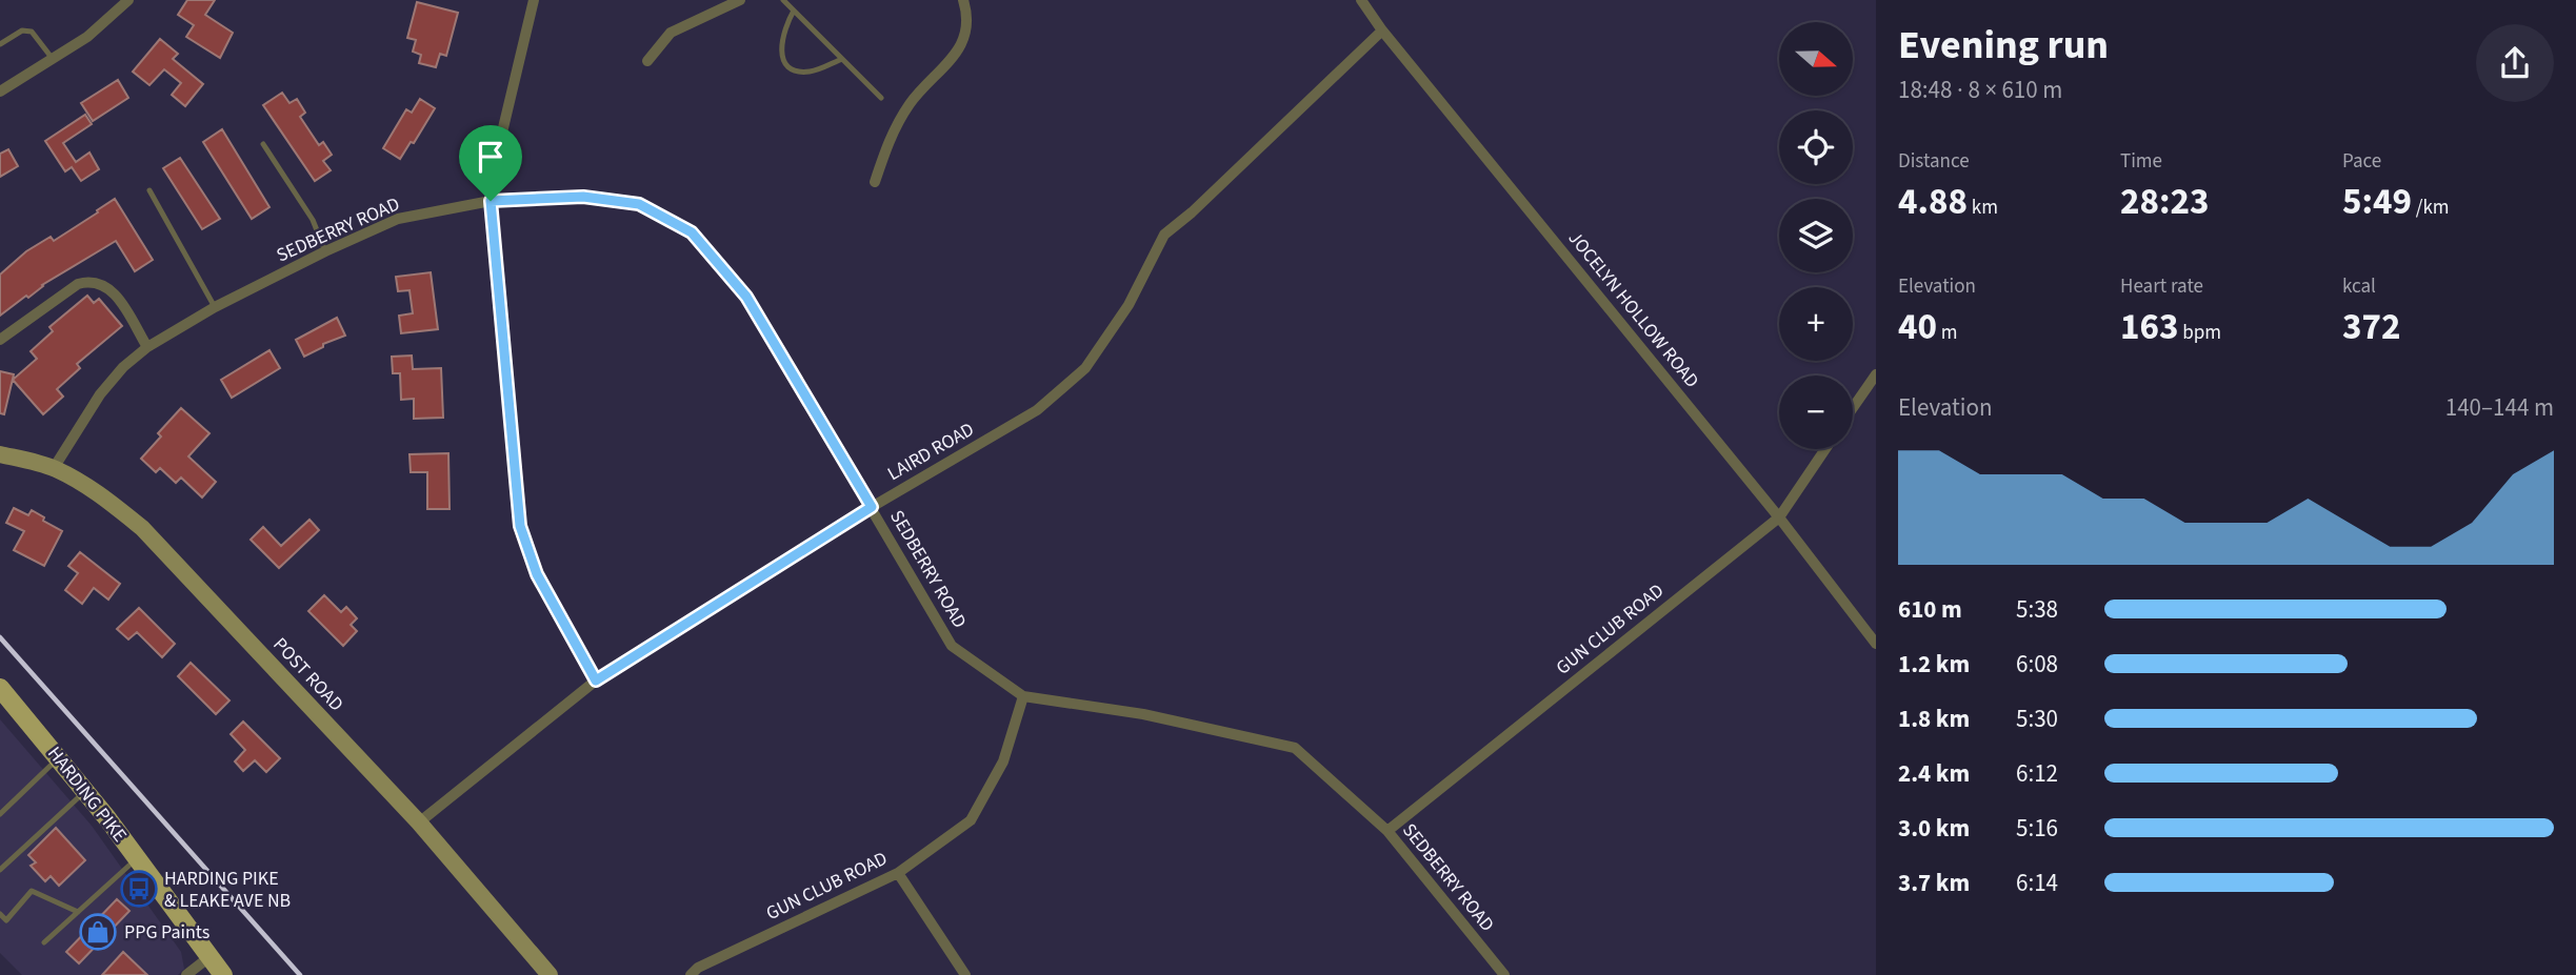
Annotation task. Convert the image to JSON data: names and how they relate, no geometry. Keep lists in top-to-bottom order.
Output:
{
  "streets": {
    "main road": ["HARDING PIKE"],
    "street": [
      "SEDBERRY ROAD",
      "JOCELYN HOLLOW ROAD",
      "LAIRD ROAD",
      "GUN CLUB ROAD",
      "POST ROAD"
    ]
  },
  "crossings": [
    ["SEDBERRY ROAD", "LAIRD ROAD"],
    ["SEDBERRY ROAD", "GUN CLUB ROAD"],
    ["SEDBERRY ROAD", "POST ROAD"],
    ["JOCELYN HOLLOW ROAD", "LAIRD ROAD"],
    ["JOCELYN HOLLOW ROAD", "GUN CLUB ROAD"],
    ["LAIRD ROAD", "POST ROAD"]
  ],
  "places": {
    "bus stop": ["HARDING PIKE & LEAKE AVE NB"],
    "shop": ["PPG Paints"]
  },
  "north": "right",
  "page": {
    "heading": ["Evening run", "18:48 · 8 × 610 m"],
    "map_buttons": ["+", "−"],
    "stats": [
      ["Distance", "4.88 km"],
      ["Time", "28:23"],
      ["Pace", "5:49 /km"],
      ["Elevation", "40 m"],
      ["Heart rate", "163 bpm"],
      ["kcal", "372"]
    ],
    "chart": ["Elevation", "140–144 m"],
    "list": [
      {
        "name": "610 m",
        "note": "5:38"
      },
      {
        "name": "1.2 km",
        "note": "6:08"
      },
      {
        "name": "1.8 km",
        "note": "5:30"
      },
      {
        "name": "2.4 km",
        "note": "6:12"
      },
      {
        "name": "3.0 km",
        "note": "5:16"
      },
      {
        "name": "3.7 km",
        "note": "6:14"
      }
    ]
  }
}
